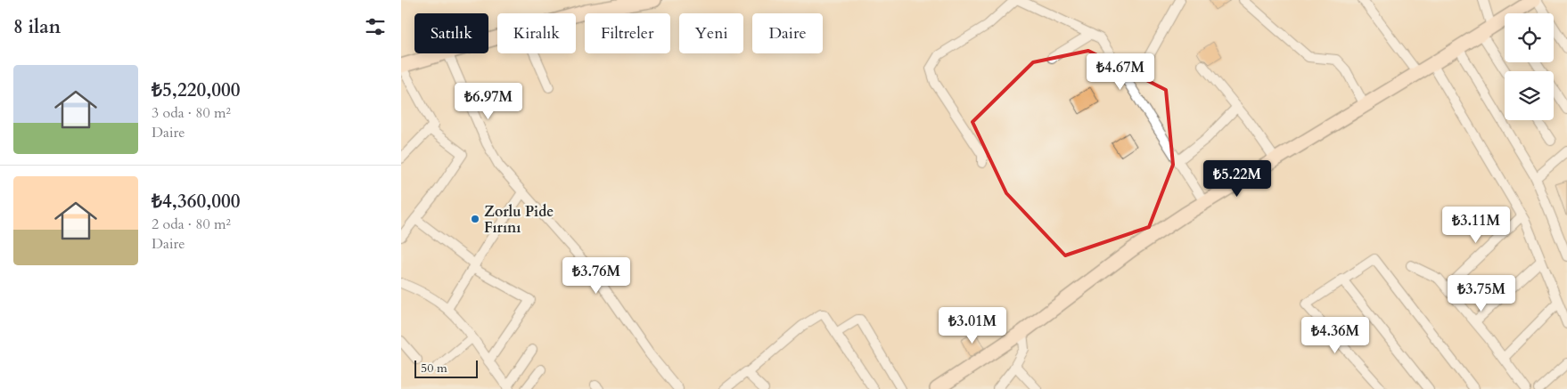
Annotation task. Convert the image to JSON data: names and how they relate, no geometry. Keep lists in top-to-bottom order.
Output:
{
  "places": ["Zorlu Pide Fırını"],
  "scale_bar": "50 m",
  "page": {
    "heading": "8 ilan",
    "chip": [
      "Satılık",
      "Kiralık",
      "Filtreler",
      "Yeni",
      "Daire"
    ],
    "list": [
      {
        "name": "₺5,220,000",
        "note": "3 oda · 80 m² · Daire"
      },
      {
        "name": "₺4,360,000",
        "note": "2 oda · 80 m² · Daire"
      }
    ],
    "price": [
      "₺4.67M",
      "₺6.97M",
      "₺5.22M",
      "₺3.11M",
      "₺3.76M",
      "₺3.75M",
      "₺3.01M",
      "₺4.36M"
    ],
    "scale": "50 m"
  }
}
